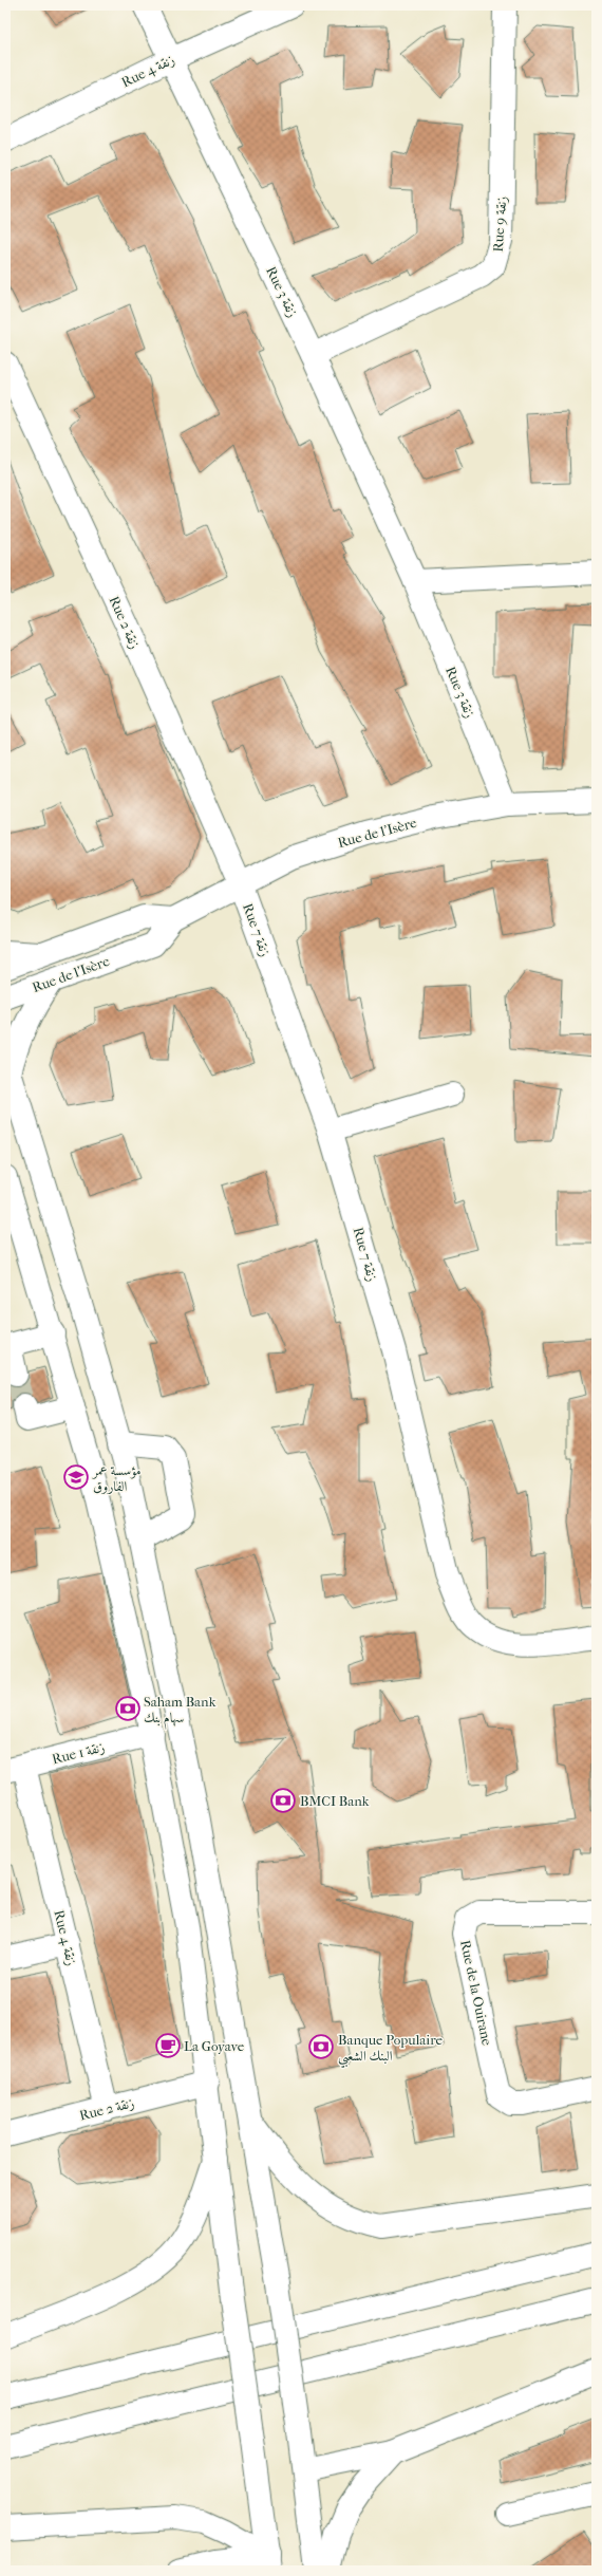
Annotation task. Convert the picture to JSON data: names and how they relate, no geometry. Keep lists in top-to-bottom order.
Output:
{
  "streets": {
    "main road": [
      "Rue 4 زنقة",
      "Rue 9 زنقة",
      "Rue 3 زنقة",
      "Rue 2 زنقة",
      "Rue de l'Isère",
      "Rue 7 زنقة",
      "Rue 1 زنقة",
      "Rue de la Ouirane"
    ]
  },
  "crossings": [
    ["Rue 4 زنقة", "Rue 3 زنقة"],
    ["Rue 4 زنقة", "Rue 2 زنقة"],
    ["Rue 4 زنقة", "Rue 1 زنقة"],
    ["Rue 9 زنقة", "Rue 3 زنقة"],
    ["Rue 3 زنقة", "Rue de l'Isère"],
    ["Rue 2 زنقة", "Rue de l'Isère"],
    ["Rue 2 زنقة", "Rue 7 زنقة"],
    ["Rue de l'Isère", "Rue 7 زنقة"]
  ],
  "places": {
    "school or university": ["مؤسسة عمر الفاروق"],
    "bank": ["Saham Bank سهام بنك", "BMCI Bank", "Banque Populaire البنك الشعبي"],
    "cafe": ["La Goyave"]
  }
}
